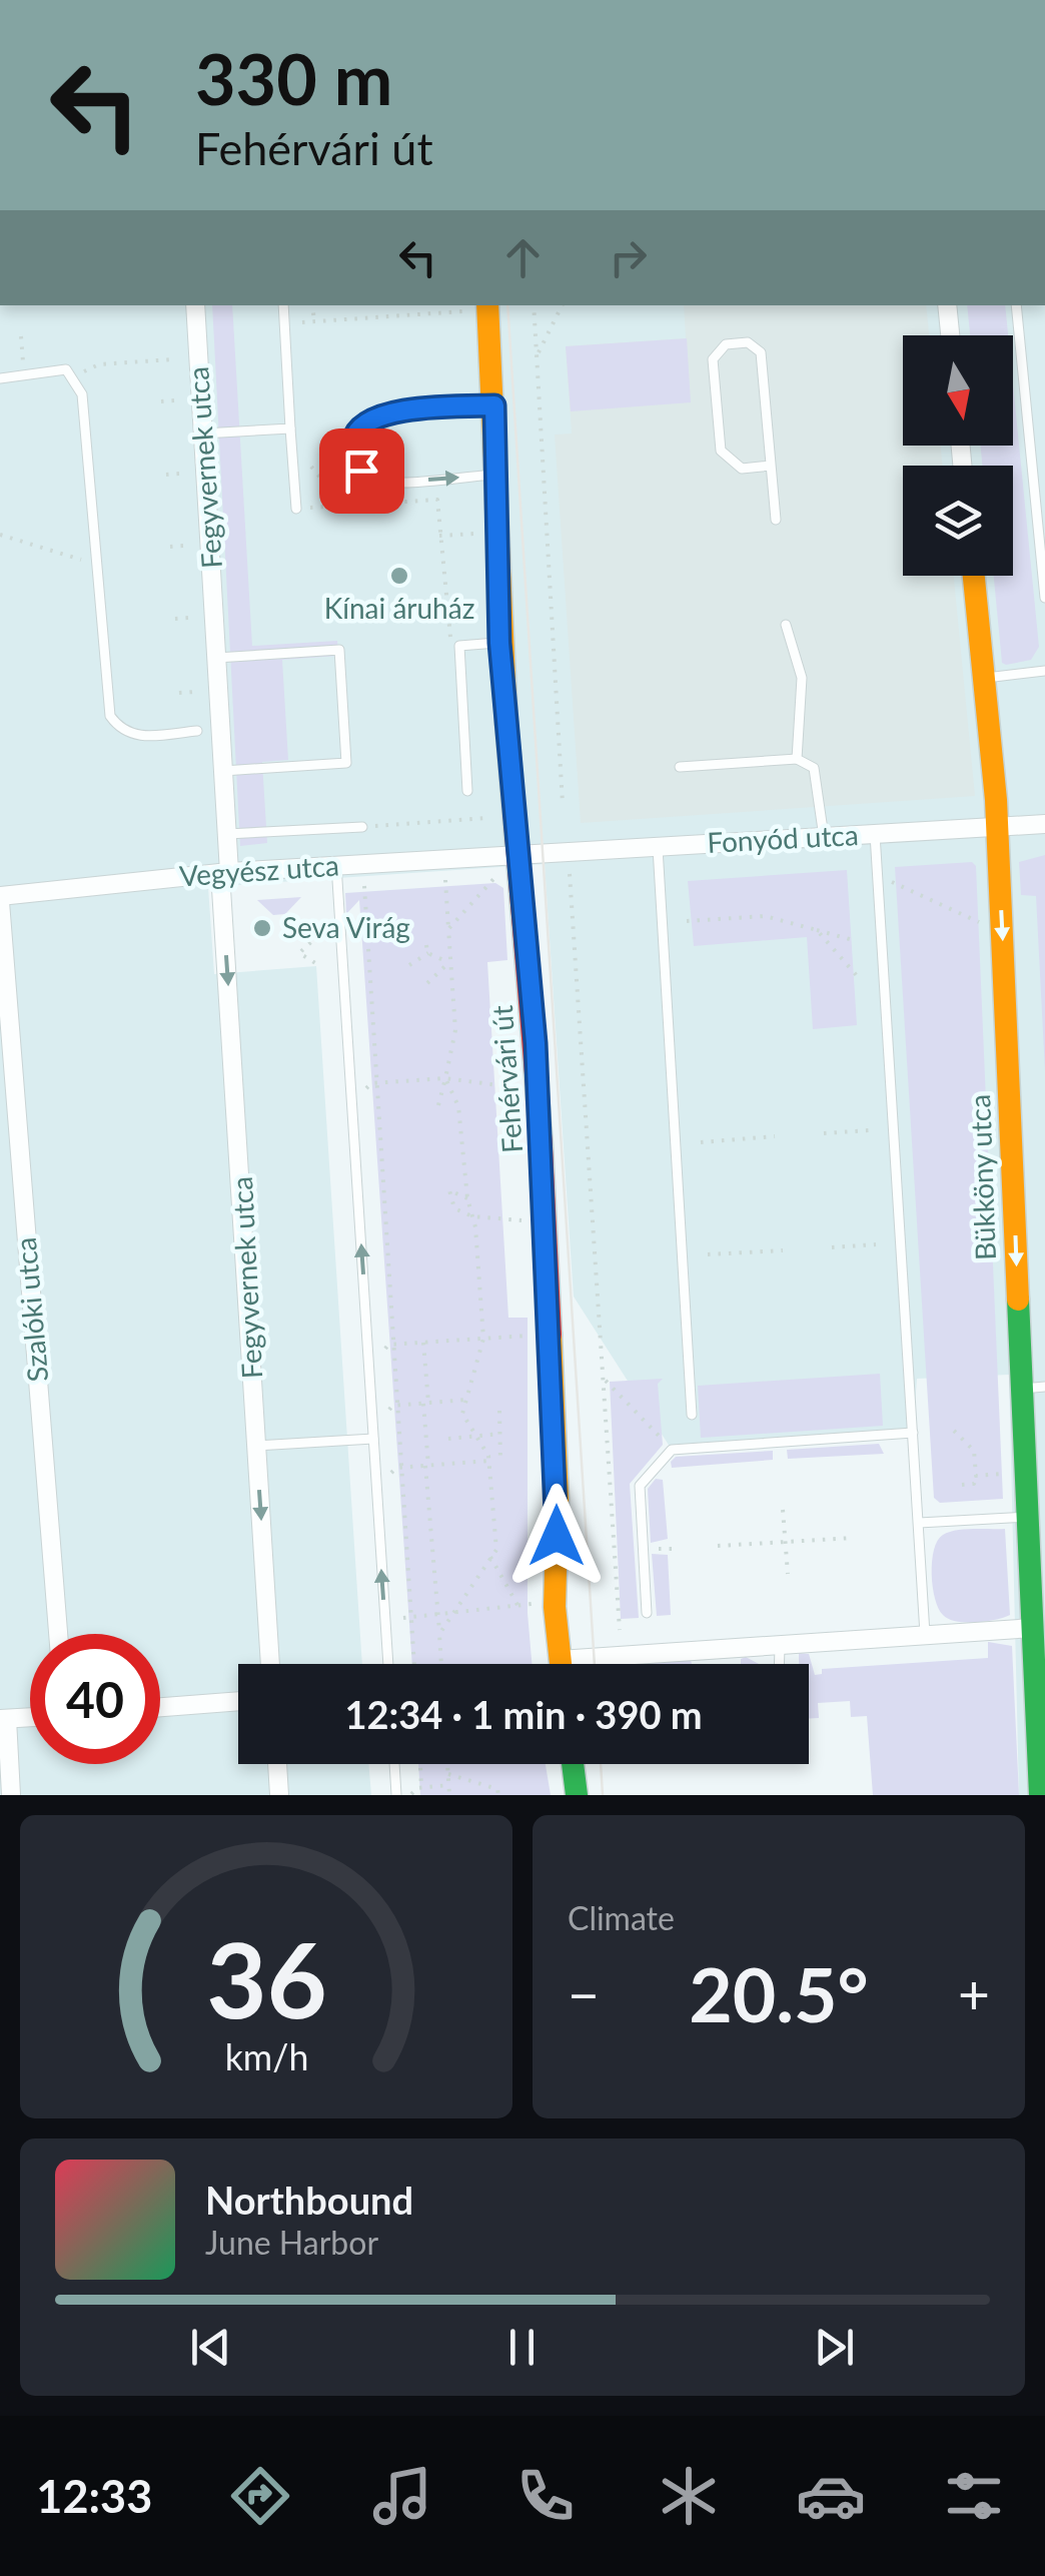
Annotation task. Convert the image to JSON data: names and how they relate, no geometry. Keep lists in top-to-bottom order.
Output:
{
  "streets": {
    "street": [
      "Fegyvernek utca",
      "Fonyód utca",
      "Vegyész utca",
      "Fehérvári út",
      "Bükköny utca",
      "Szalóki utca"
    ]
  },
  "crossings": [
    ["Fegyvernek utca", "Vegyész utca"],
    ["Fonyód utca", "Vegyész utca"],
    ["Fonyód utca", "Fehérvári út"],
    ["Fonyód utca", "Bükköny utca"],
    ["Vegyész utca", "Fehérvári út"],
    ["Vegyész utca", "Szalóki utca"]
  ],
  "one_way": ["Fegyvernek utca", "Bükköny utca"],
  "places": ["Kínai áruház", "Seva Virág"],
  "north": "bottom",
  "page": {
    "turn": ["330 m", "Fehérvári út"],
    "limit": "40",
    "trip": "12:34 · 1 min · 390 m",
    "tile": "Climate",
    "heat": ["−", "20.5°", "+"],
    "song": ["Northbound", "June Harbor"],
    "tabs": "12:33",
    "gauge": ["36", "km/h"]
  }
}
